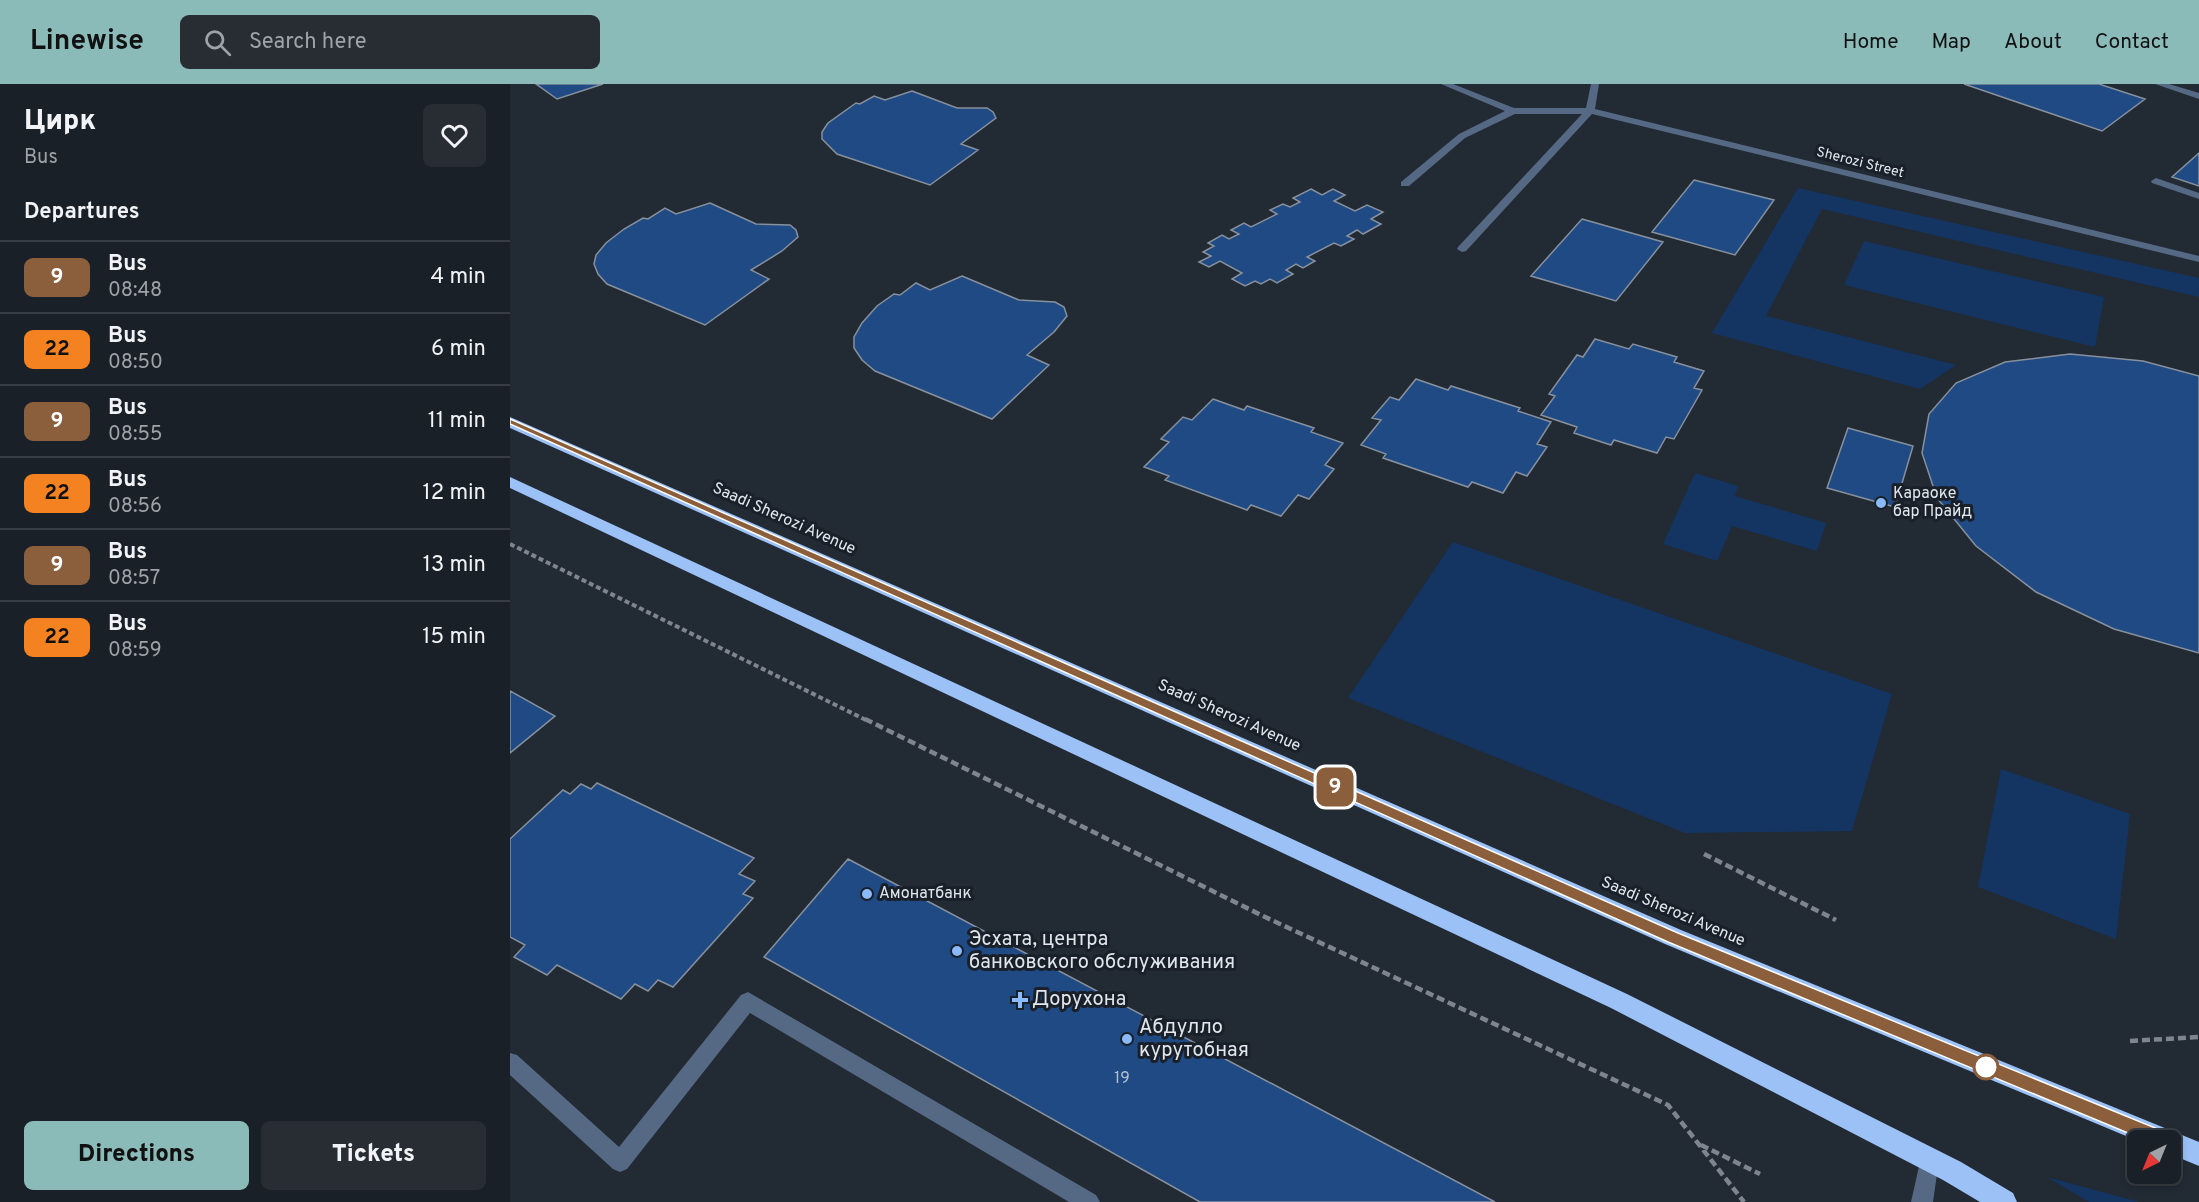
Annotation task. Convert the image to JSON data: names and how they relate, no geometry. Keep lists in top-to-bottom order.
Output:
{
  "streets": {
    "highway": ["Saadi Sherozi Avenue"],
    "street": ["Sherozi Street"]
  },
  "places": {
    "other": [
      "Караоке бар Прайд",
      "Амонатбанк",
      "Эсхата, центра банковского обслуживания",
      "Абдулло курутобная"
    ],
    "health": ["Дорухона"]
  },
  "lines": ["bus line 9"],
  "house_numbers": ["19"],
  "north": "bottom left",
  "page": {
    "header": "Linewise",
    "search": "Search here",
    "nav": [
      "Home",
      "Map",
      "About",
      "Contact"
    ],
    "heading": [
      ["Цирк", "Bus"],
      "Departures"
    ],
    "on_map": "9",
    "list": [
      {
        "mark": "9",
        "name": "Bus",
        "note": "08:48",
        "value": "4 min"
      },
      {
        "mark": "22",
        "name": "Bus",
        "note": "08:50",
        "value": "6 min"
      },
      {
        "mark": "9",
        "name": "Bus",
        "note": "08:55",
        "value": "11 min"
      },
      {
        "mark": "22",
        "name": "Bus",
        "note": "08:56",
        "value": "12 min"
      },
      {
        "mark": "9",
        "name": "Bus",
        "note": "08:57",
        "value": "13 min"
      },
      {
        "mark": "22",
        "name": "Bus",
        "note": "08:59",
        "value": "15 min"
      }
    ],
    "buttons": ["Directions", "Tickets"]
  }
}
